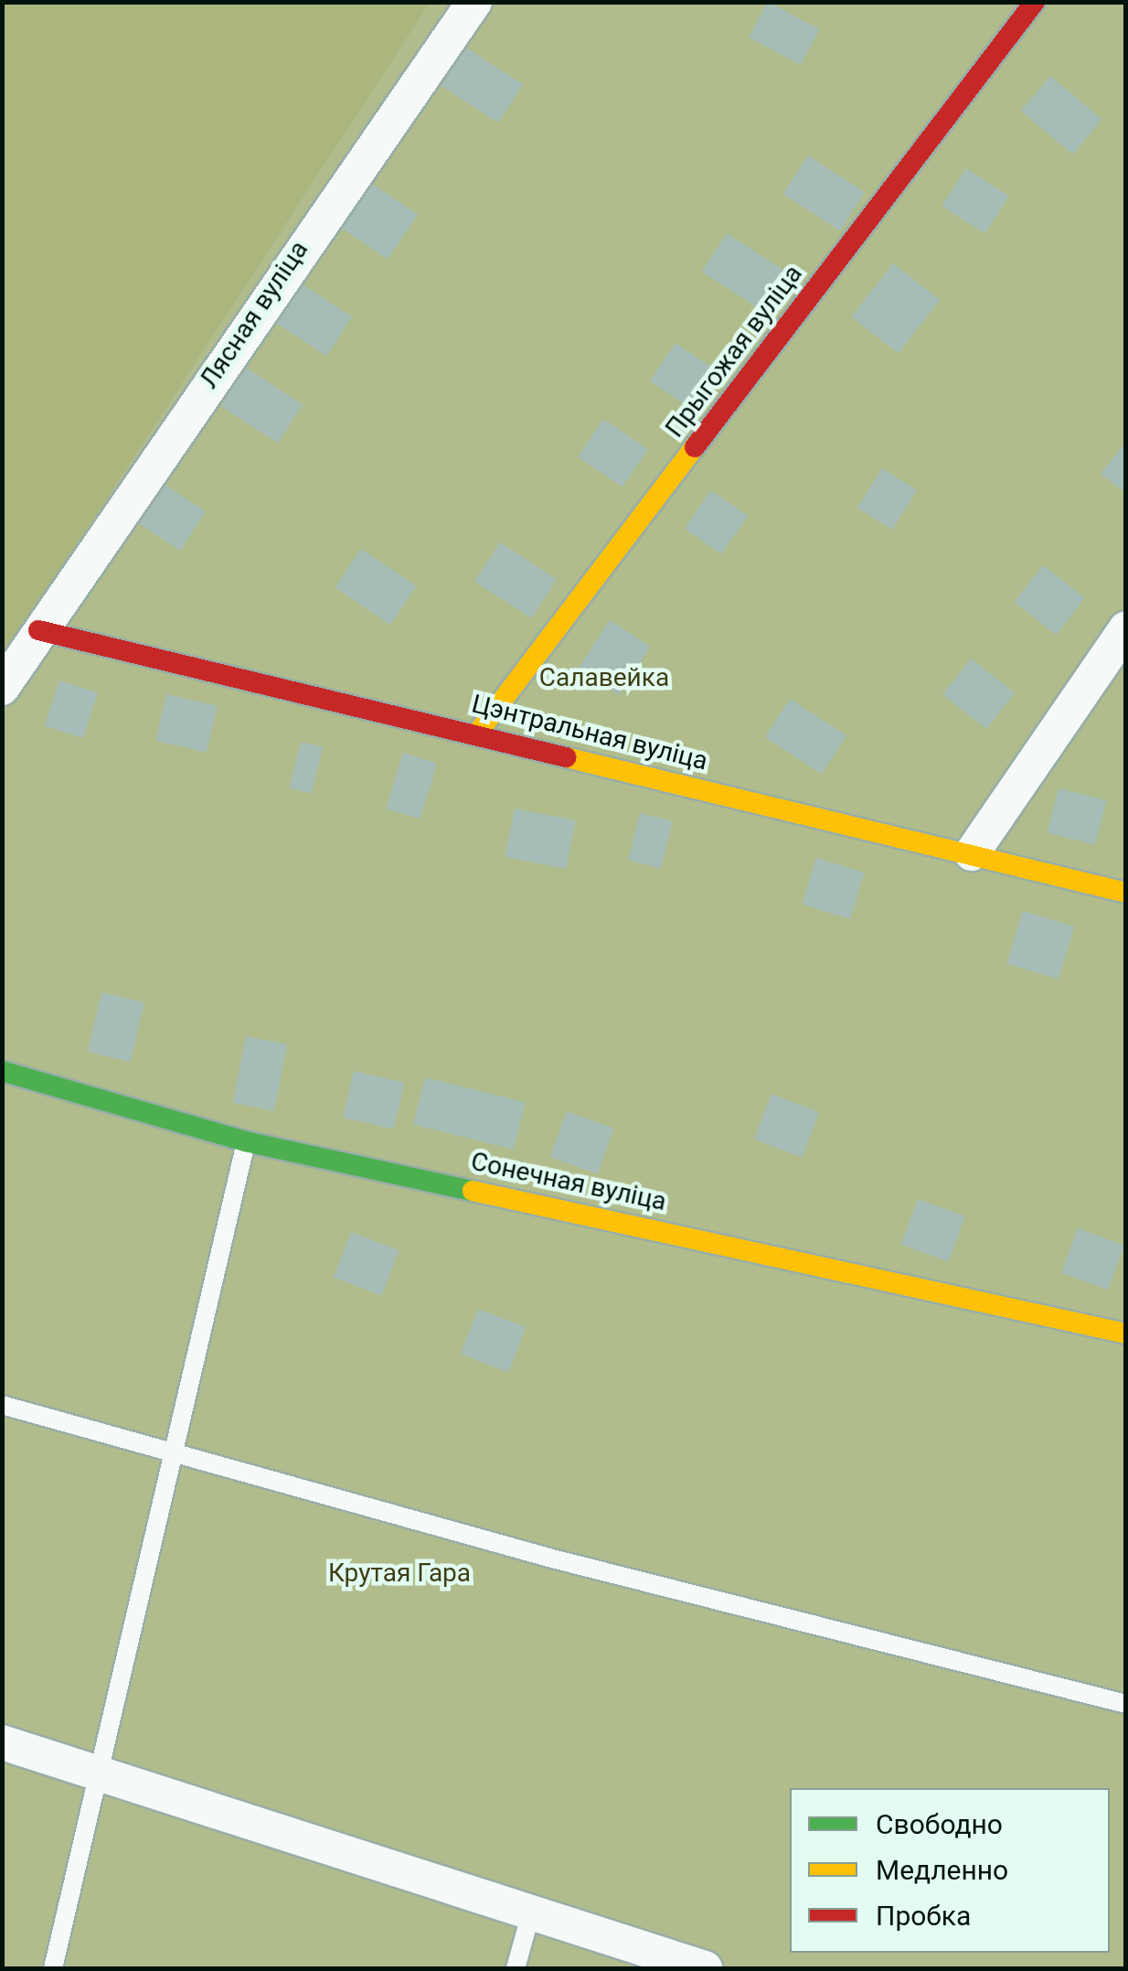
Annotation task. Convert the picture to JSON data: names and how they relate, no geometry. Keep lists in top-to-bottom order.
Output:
{
  "streets": {
    "street": [
      "Лясная вуліца",
      "Прыгожая вуліца",
      "Цэнтральная вуліца",
      "Сонечная вуліца"
    ]
  },
  "crossings": [
    ["Лясная вуліца", "Цэнтральная вуліца"],
    ["Прыгожая вуліца", "Цэнтральная вуліца"]
  ],
  "parks": ["Салавейка", "Крутая Гара"],
  "legend": ["Свободно", "Медленно", "Пробка"]
}
